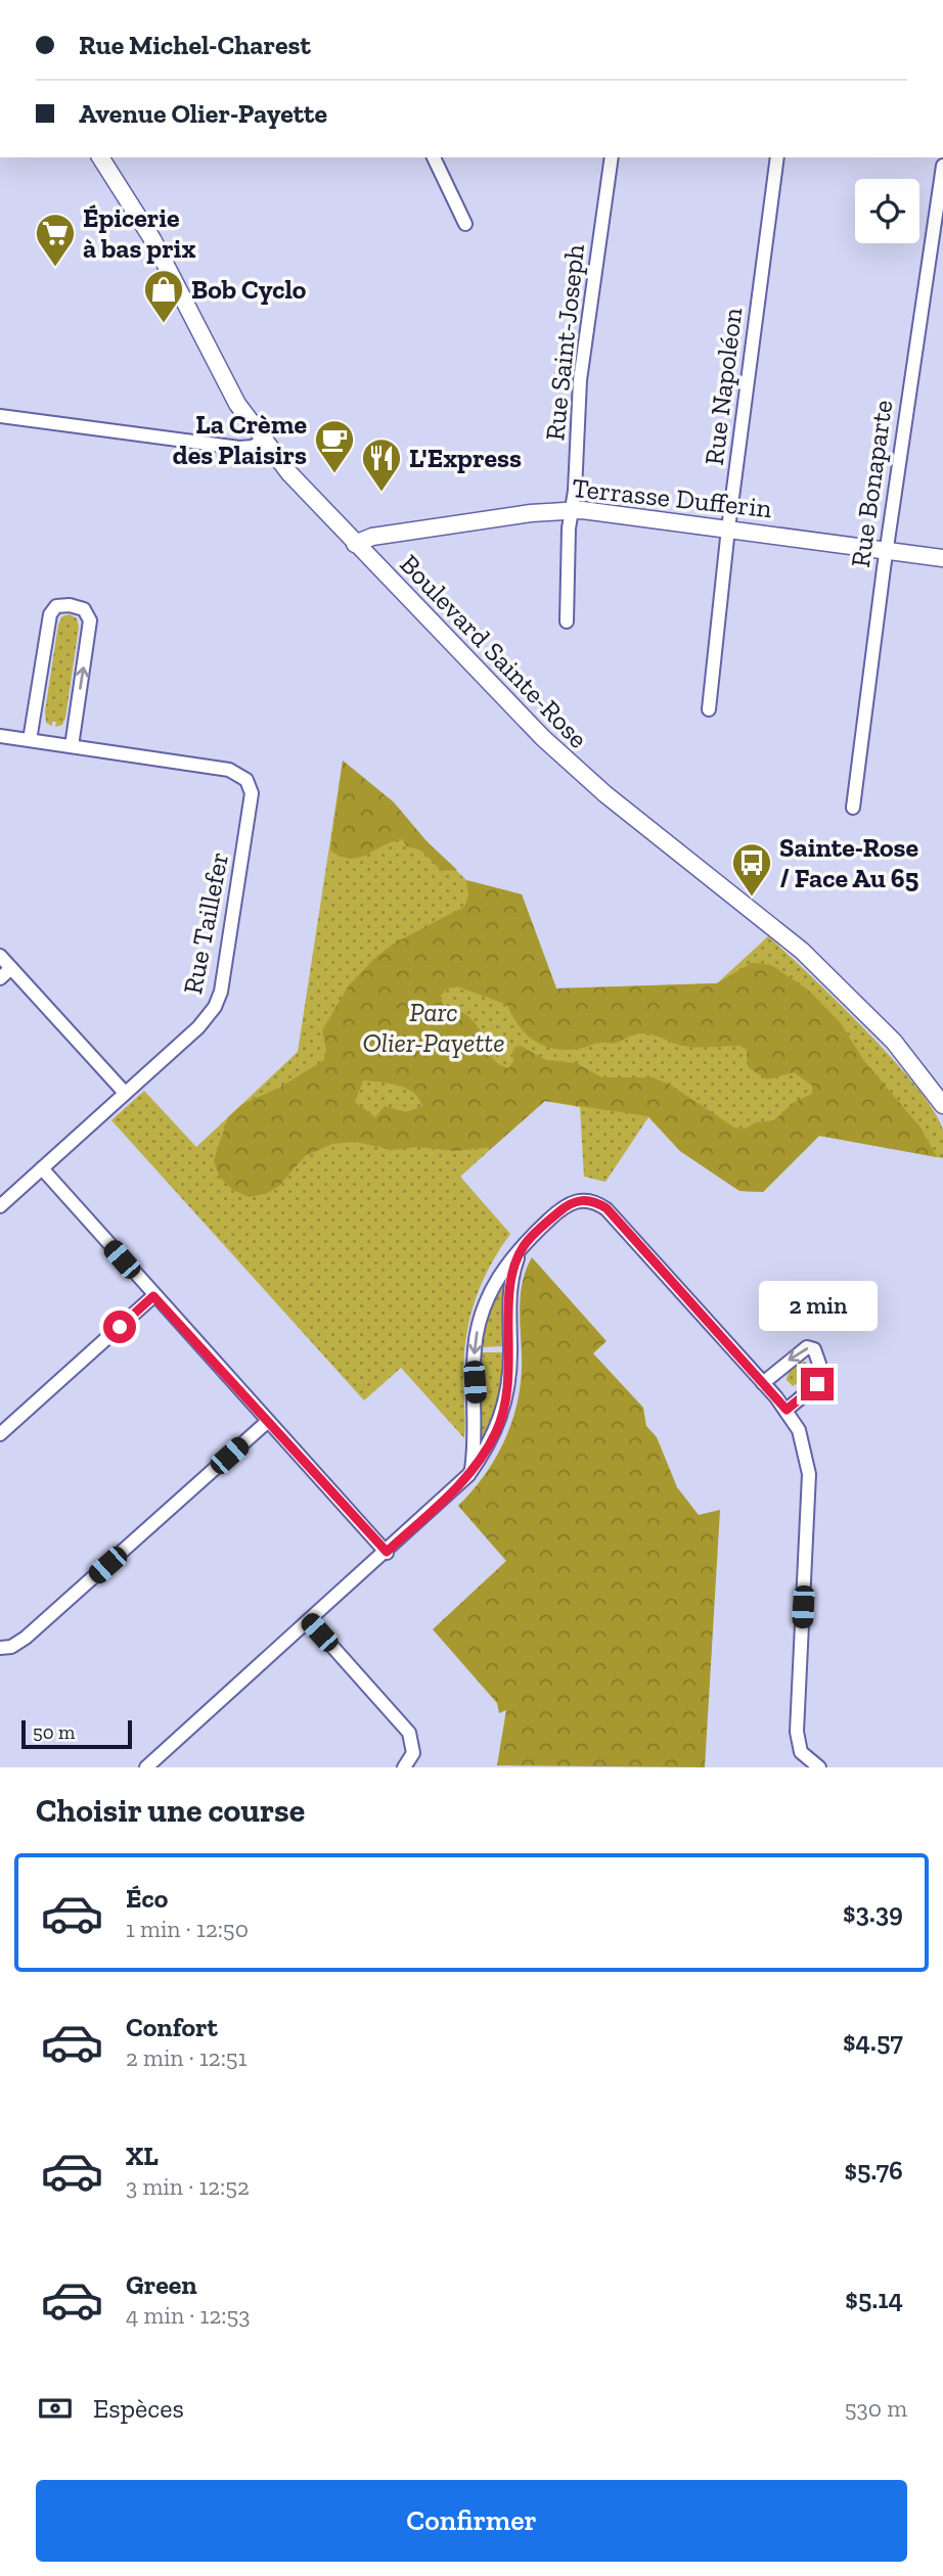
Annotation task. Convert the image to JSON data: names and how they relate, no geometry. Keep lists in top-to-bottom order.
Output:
{
  "streets": {
    "street": [
      "Rue Saint-Joseph",
      "Rue Napoléon",
      "Rue Bonaparte",
      "Terrasse Dufferin",
      "Boulevard Sainte-Rose",
      "Rue Taillefer"
    ]
  },
  "crossings": [
    ["Rue Saint-Joseph", "Terrasse Dufferin"],
    ["Rue Napoléon", "Terrasse Dufferin"],
    ["Rue Bonaparte", "Terrasse Dufferin"],
    ["Terrasse Dufferin", "Boulevard Sainte-Rose"]
  ],
  "parks": ["Parc Olier-Payette"],
  "places": {
    "supermarket": ["Épicerie à bas prix"],
    "shop": ["Bob Cyclo"],
    "cafe": ["La Crème des Plaisirs"],
    "restaurant": ["L'Express"],
    "bus stop": ["Sainte-Rose / Face Au 65"]
  },
  "scale_bar": "50 m",
  "page": {
    "banner": ["Rue Michel-Charest", "Avenue Olier-Payette"],
    "bubble": "2 min",
    "scale": "50 m",
    "heading": "Choisir une course",
    "list": [
      {
        "name": "Éco",
        "note": "1 min · 12:50",
        "value": "$3.39"
      },
      {
        "name": "Confort",
        "note": "2 min · 12:51",
        "value": "$4.57"
      },
      {
        "name": "XL",
        "note": "3 min · 12:52",
        "value": "$5.76"
      },
      {
        "name": "Green",
        "note": "4 min · 12:53",
        "value": "$5.14"
      }
    ],
    "pay": ["Espèces", "530 m"],
    "buttons": "Confirmer"
  }
}
